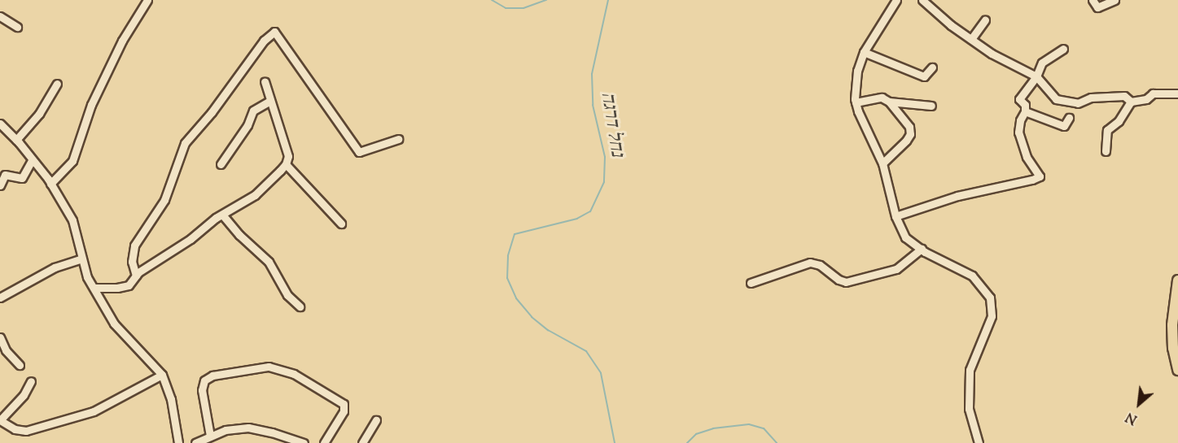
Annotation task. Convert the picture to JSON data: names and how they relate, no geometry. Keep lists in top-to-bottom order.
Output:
{
  "water": ["נחל דרגה"],
  "north": "bottom left"
}
